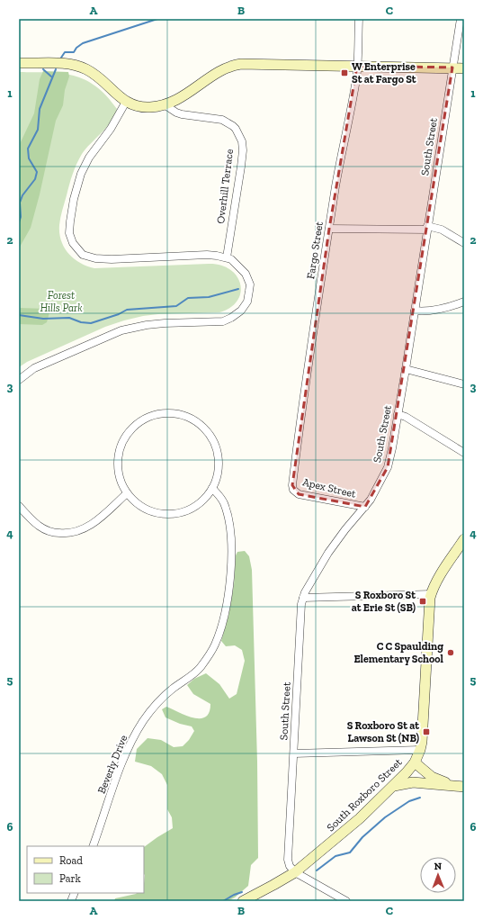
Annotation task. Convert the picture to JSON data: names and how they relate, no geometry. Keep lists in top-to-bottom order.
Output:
{
  "streets": {
    "street": [
      "South Street",
      "Overhill Terrace",
      "Fargo Street",
      "Apex Street",
      "Beverly Drive",
      "South Roxboro Street"
    ]
  },
  "crossings": [
    ["South Street", "Apex Street"],
    ["South Street", "South Roxboro Street"],
    ["Fargo Street", "Apex Street"]
  ],
  "parks": ["Forest Hills Park"],
  "places": {
    "transit": ["W Enterprise St at Fargo St", "S Roxboro St at Erie St (SB)", "S Roxboro St at Lawson St (NB)"],
    "other": ["C C Spaulding Elementary School"]
  },
  "legend": ["Road", "Park"],
  "north": "top",
  "grid": {
    "columns": ["A", "B", "C"],
    "rows": [
      "1",
      "2",
      "3",
      "4",
      "5",
      "6"
    ]
  }
}
